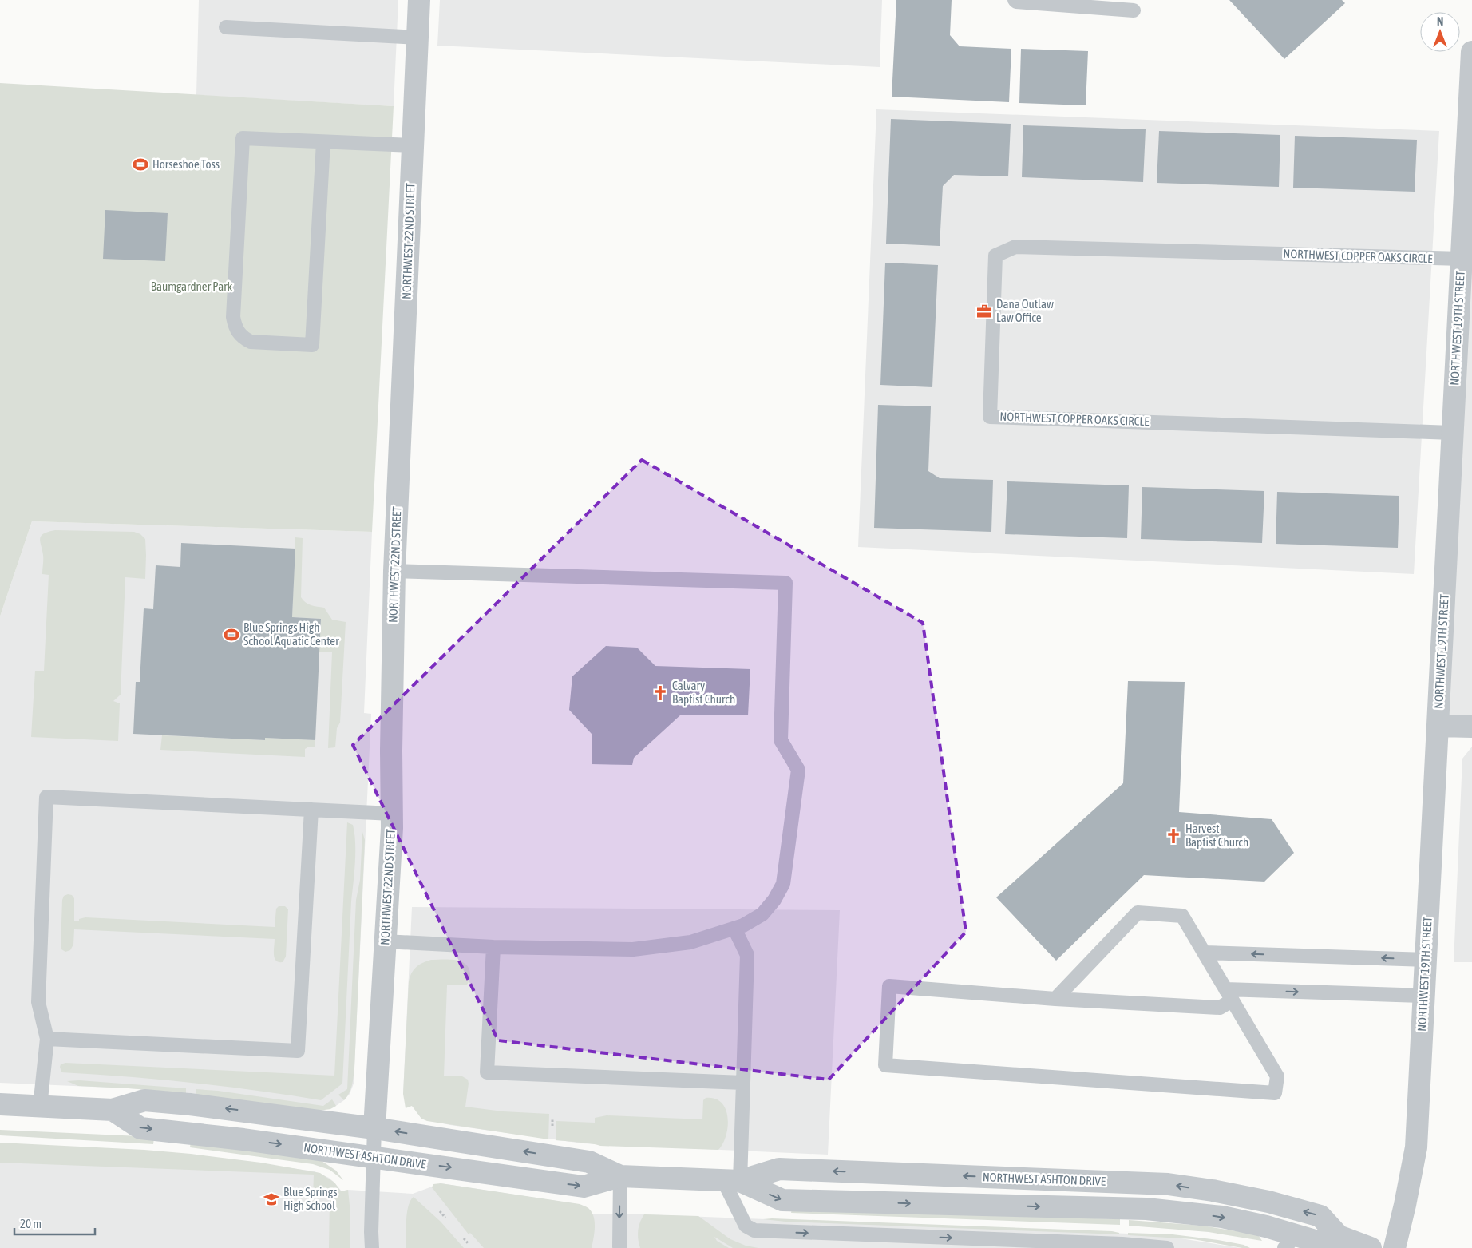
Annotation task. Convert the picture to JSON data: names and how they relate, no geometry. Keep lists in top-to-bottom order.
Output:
{
  "streets": {
    "street": ["NORTHWEST 22ND STREET", "NORTHWEST 19TH STREET", "NORTHWEST ASHTON DRIVE"],
    "lane": ["NORTHWEST COPPER OAKS CIRCLE"]
  },
  "crossings": [
    ["NORTHWEST 22ND STREET", "NORTHWEST ASHTON DRIVE"],
    ["NORTHWEST COPPER OAKS CIRCLE", "NORTHWEST 19TH STREET"]
  ],
  "parks": ["Baumgardner Park"],
  "places": {
    "sports": ["Horseshoe Toss", "Blue Springs High School Aquatic Center"],
    "office": ["Dana Outlaw Law Office"],
    "church": ["Calvary Baptist Church", "Harvest Baptist Church"],
    "school or university": ["Blue Springs High School"]
  },
  "scale_bar": "20 m",
  "north": "top"
}
